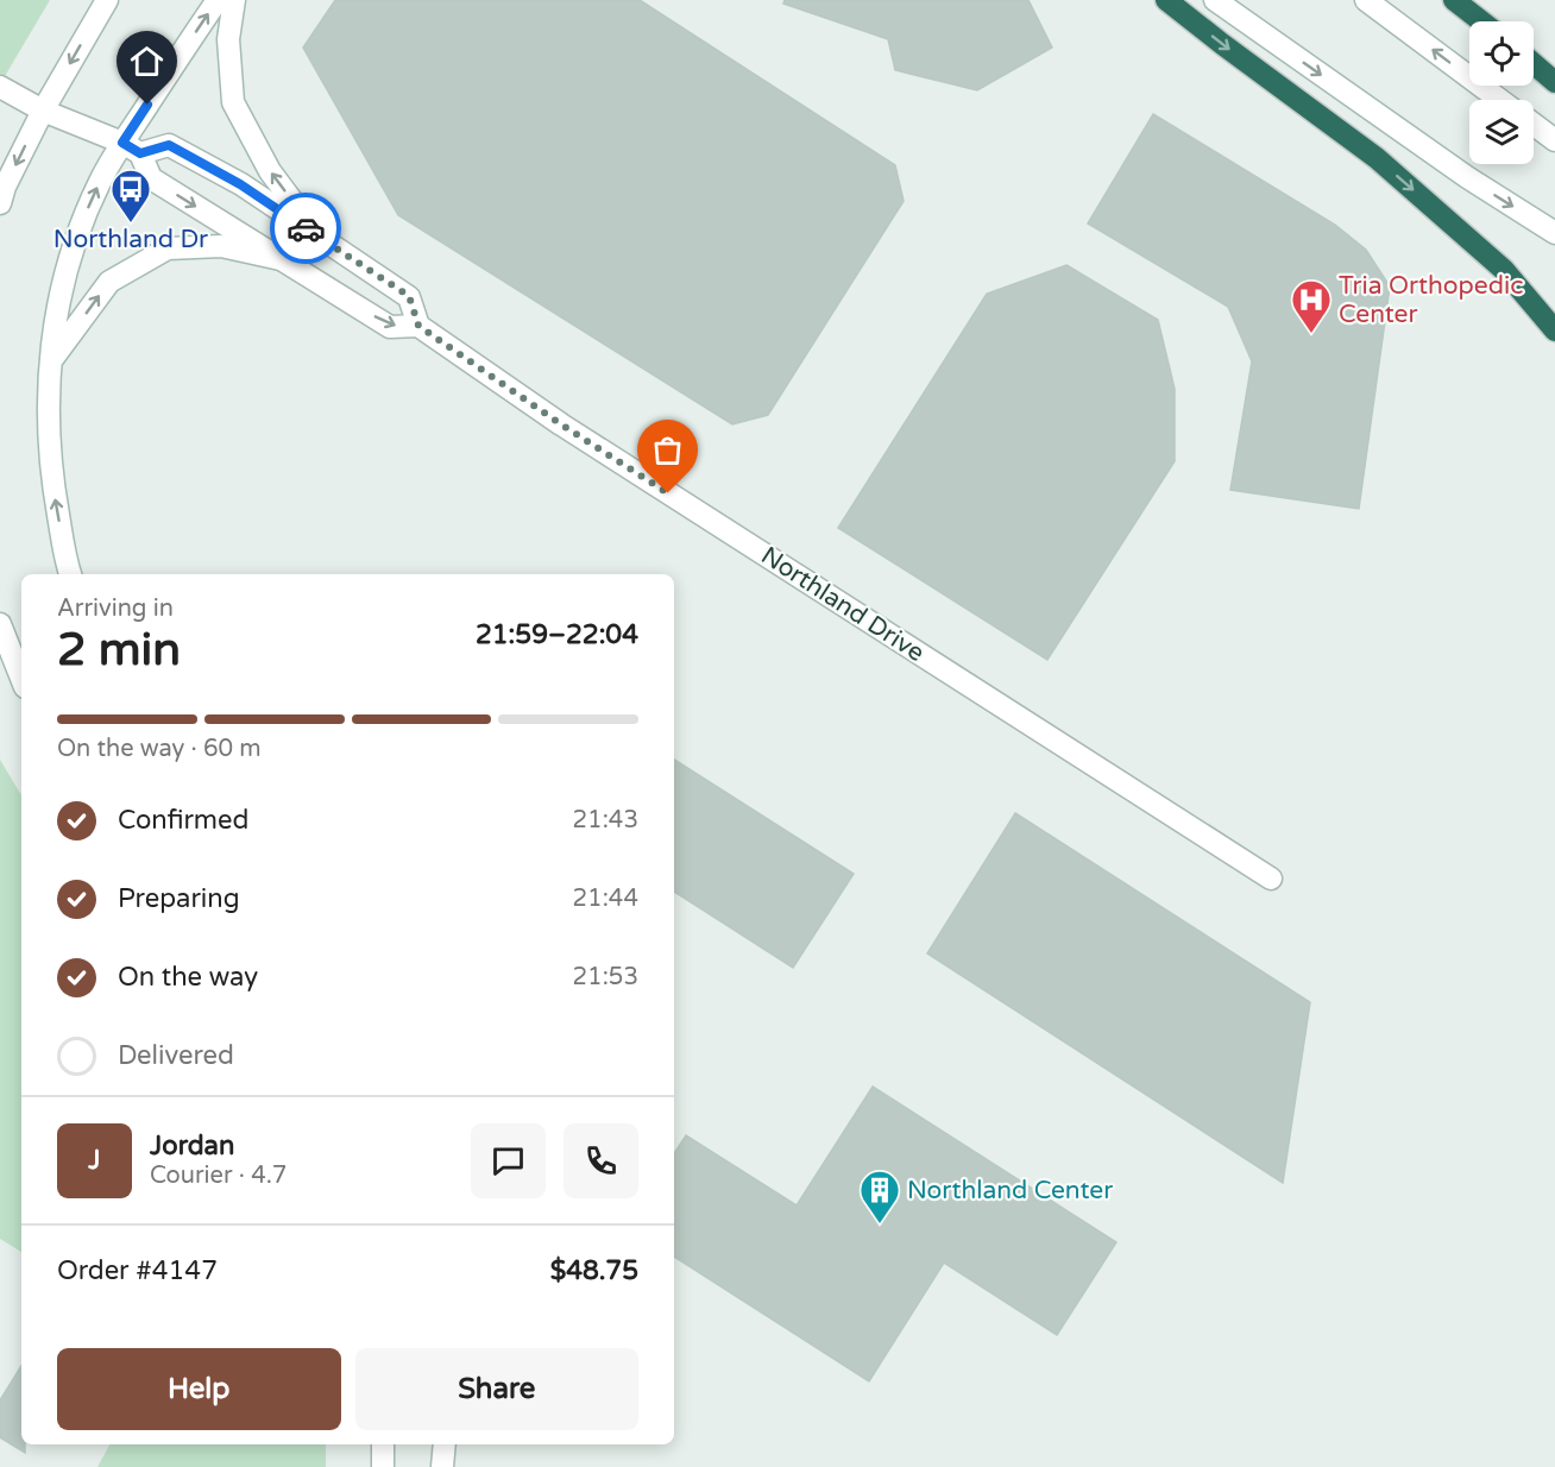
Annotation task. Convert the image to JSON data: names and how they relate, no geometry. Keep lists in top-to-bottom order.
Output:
{
  "streets": {
    "main road": ["Northland Drive"]
  },
  "places": {
    "bus stop": ["Northland Dr"],
    "hospital": ["Tria Orthopedic Center"],
    "building": ["Northland Center"]
  },
  "page": {
    "heading": ["2 min", "Arriving in", "21:59–22:04"],
    "panel": [
      "Jordan",
      "Courier · 4.7",
      "Order #4147",
      "$48.75"
    ],
    "bar": "On the way · 60 m",
    "list": [
      ["Confirmed", "21:43"],
      ["Preparing", "21:44"],
      ["On the way", "21:53"],
      "Delivered"
    ],
    "round": "J",
    "buttons": ["Help", "Share"]
  }
}
